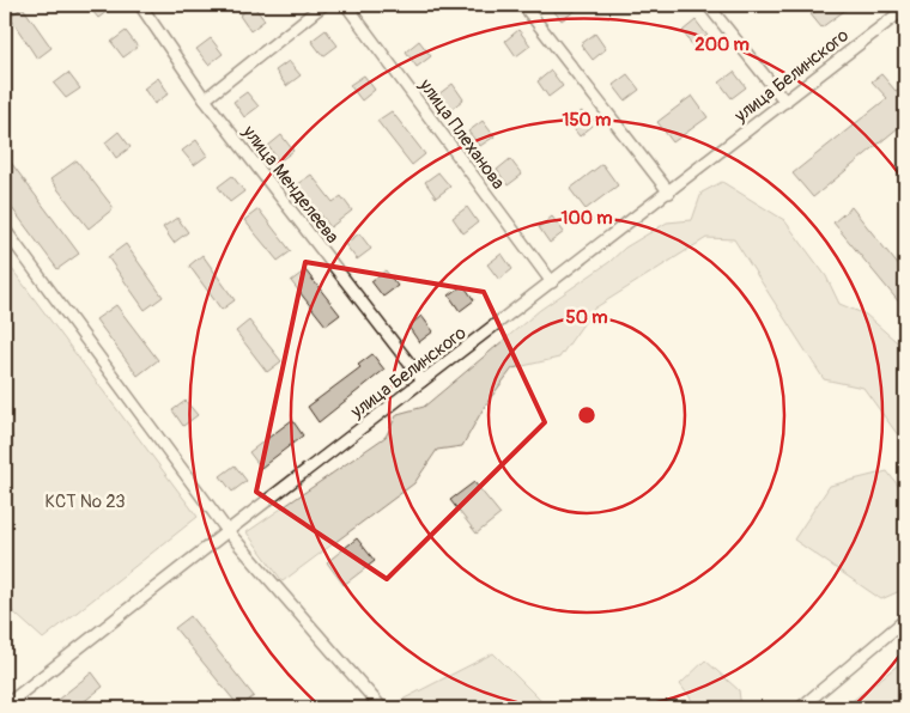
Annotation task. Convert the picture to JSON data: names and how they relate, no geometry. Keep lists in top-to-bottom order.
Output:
{
  "streets": {
    "street": ["улица Белинского", "улица Плеханова", "улица Менделеева"]
  },
  "crossings": [
    ["улица Белинского", "улица Плеханова"],
    ["улица Белинского", "улица Менделеева"]
  ],
  "parks": ["КСТ № 23"],
  "rings": [
    "200 m",
    "150 m",
    "100 m",
    "50 m"
  ]
}
